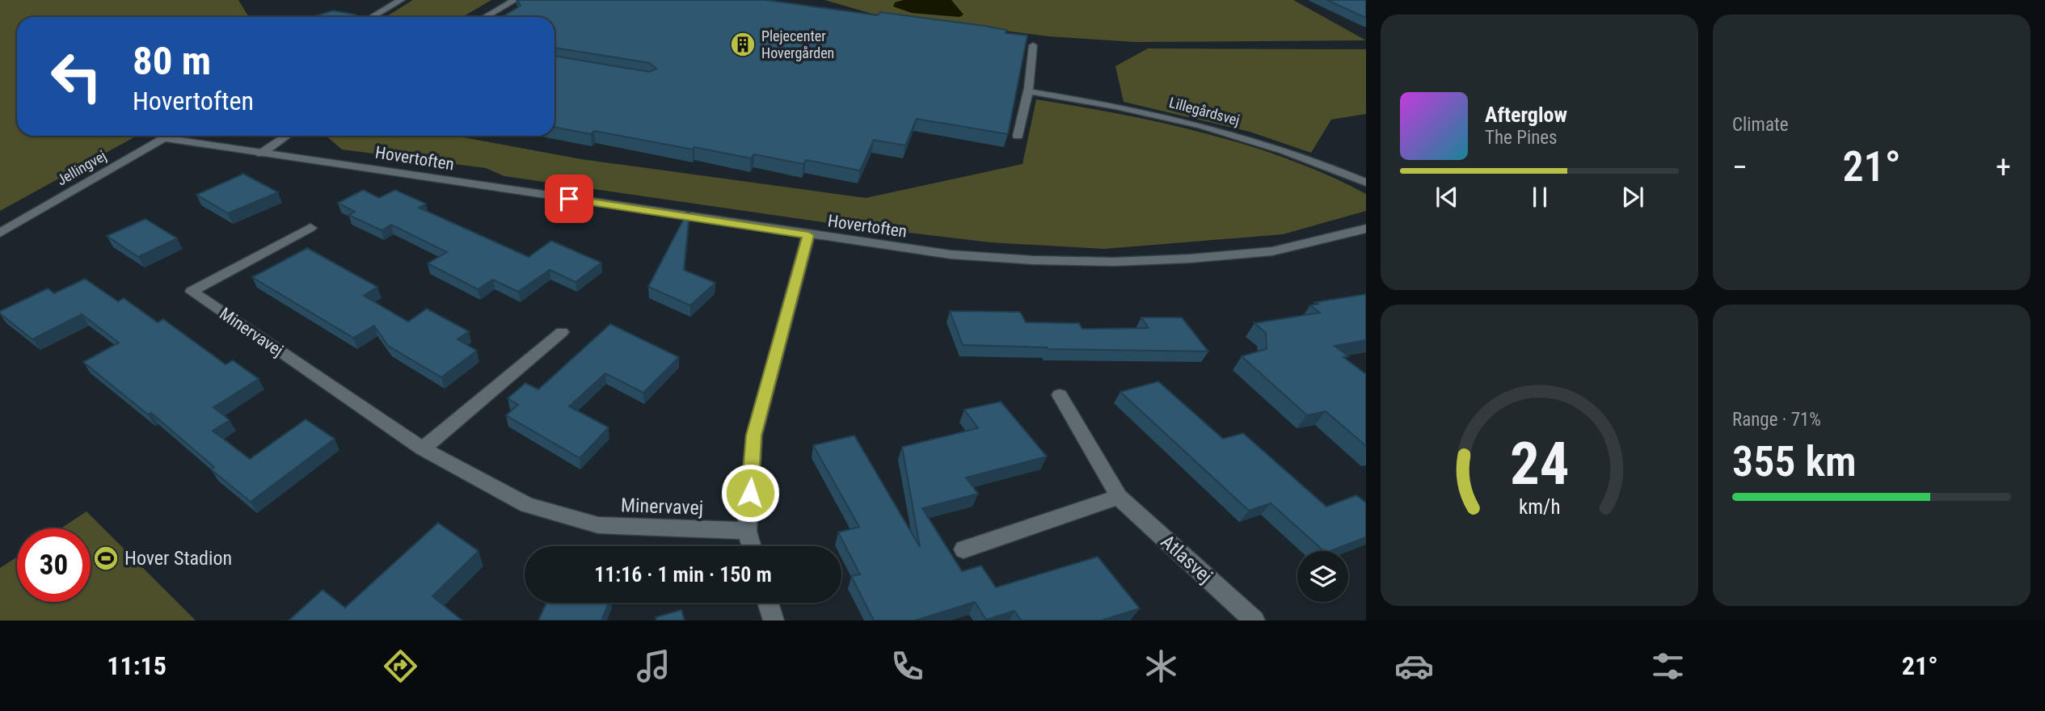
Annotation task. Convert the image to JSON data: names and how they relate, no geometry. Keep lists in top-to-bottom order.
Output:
{
  "streets": {
    "street": [
      "Lillegårdsvej",
      "Hovertoften",
      "Jellingvej",
      "Minervavej",
      "Atlasvej"
    ]
  },
  "crossings": [
    ["Hovertoften", "Jellingvej"]
  ],
  "places": {
    "building": ["Plejecenter Hovergården"],
    "sports": ["Hover Stadion"]
  },
  "page": {
    "tile": [
      "Climate",
      ["Range · 71%", "355 km"]
    ],
    "turn": ["80 m", "Hovertoften"],
    "song": ["Afterglow", "The Pines"],
    "heat": ["−", "21°", "+"],
    "limit": "30",
    "trip": "11:16 · 1 min · 150 m",
    "tabs": ["11:15", "21°"],
    "gauge": ["24", "km/h"]
  }
}
